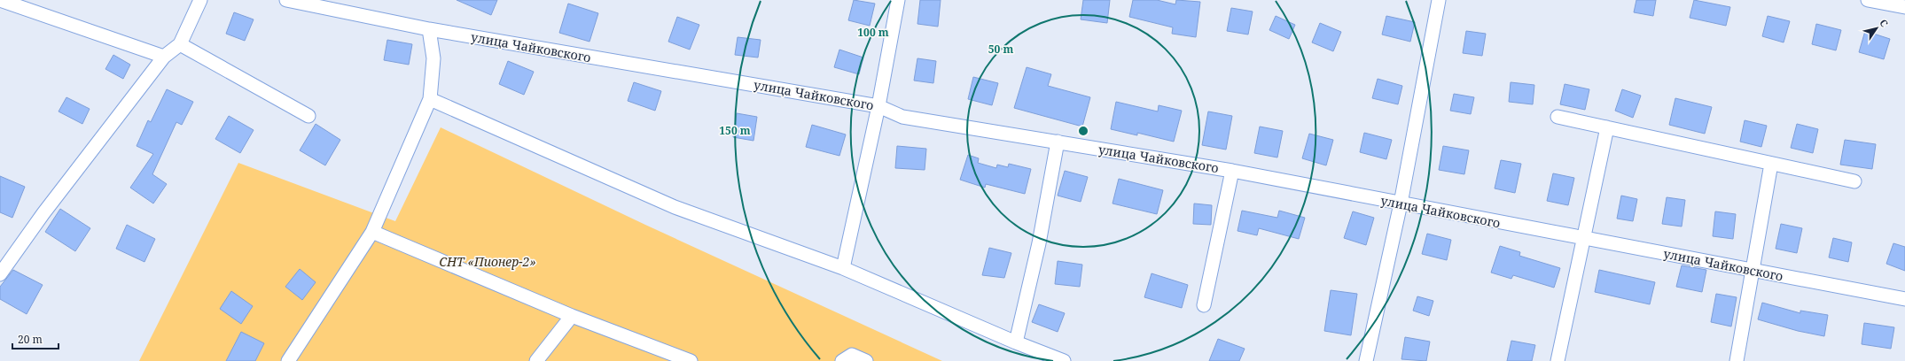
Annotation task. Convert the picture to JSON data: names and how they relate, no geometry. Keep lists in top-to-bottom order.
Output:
{
  "streets": {
    "street": ["улица Чайковского"]
  },
  "parks": ["СНТ «Пионер-2»"],
  "scale_bar": "20 m",
  "north": "top right",
  "rings": ["100 m", "50 m", "150 m"]
}
